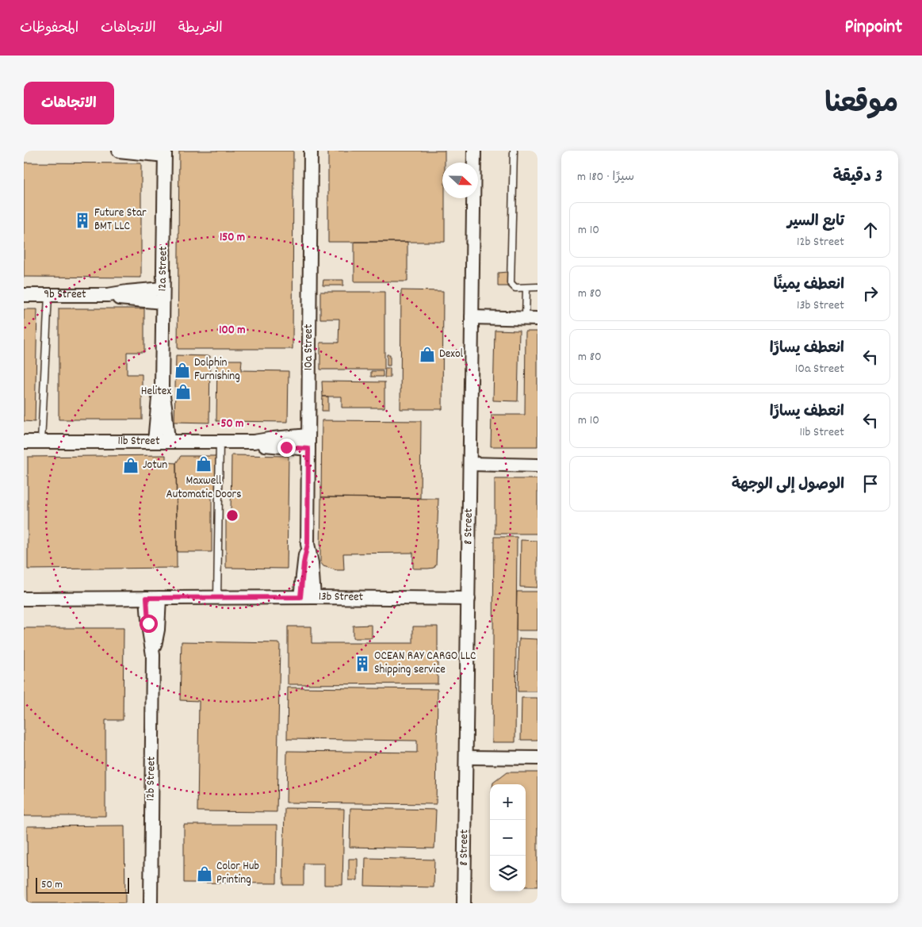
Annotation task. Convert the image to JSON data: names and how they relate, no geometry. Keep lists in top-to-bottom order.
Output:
{
  "streets": {
    "street": [
      "12a Street",
      "9b Street",
      "10a Street",
      "11b Street",
      "8 Street",
      "13b Street",
      "12b Street"
    ]
  },
  "crossings": [
    ["12a Street", "9b Street"],
    ["12a Street", "11b Street"],
    ["10a Street", "11b Street"],
    ["10a Street", "13b Street"],
    ["8 Street", "13b Street"],
    ["13b Street", "12b Street"]
  ],
  "places": {
    "building": ["Future Star BMT LLC", "OCEAN RAY CARGO LLC Shipping service"],
    "shop": [
      "Dexol",
      "Dolphin Furnishing",
      "Helitex",
      "Maxwell Automatic Doors",
      "Jotun",
      "Color Hub Printing"
    ]
  },
  "scale_bar": "50 m",
  "north": "right",
  "page": {
    "header": "Pinpoint",
    "nav": ["الخريطة", "الاتجاهات", "المحفوظات"],
    "title": "موقعنا",
    "buttons": "الاتجاهات",
    "heading": ["3 دقيقة", "سيرًا · 180 m"],
    "list": [
      ["تابع السير", "12b Street", "10 m"],
      ["انعطف يمينًا", "13b Street", "80 m"],
      ["انعطف يسارًا", "10a Street", "80 m"],
      ["انعطف يسارًا", "11b Street", "10 m"],
      "الوصول إلى الوجهة"
    ],
    "map_buttons": ["+", "−"],
    "scale": "50 m"
  },
  "rings": ["150 m", "100 m", "50 m"]
}
